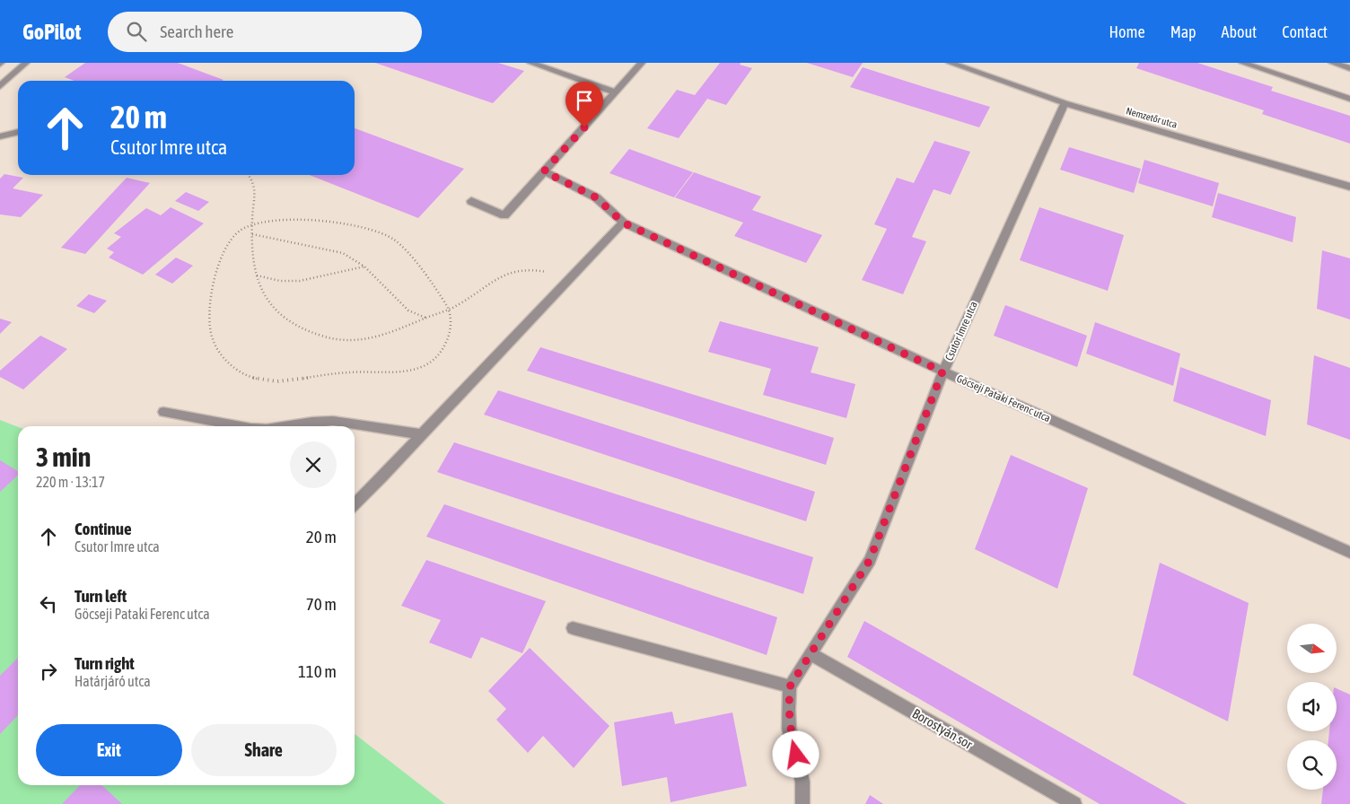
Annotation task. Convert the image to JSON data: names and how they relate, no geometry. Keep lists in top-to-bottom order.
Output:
{
  "streets": {
    "street": [
      "Nemzetőr utca",
      "Csutor Imre utca",
      "Göcseji Pataki Ferenc utca",
      "Borostyán sor"
    ]
  },
  "crossings": [
    ["Nemzetőr utca", "Csutor Imre utca"],
    ["Csutor Imre utca", "Göcseji Pataki Ferenc utca"],
    ["Csutor Imre utca", "Borostyán sor"]
  ],
  "north": "right",
  "page": {
    "header": "GoPilot",
    "search": "Search here",
    "nav": [
      "Home",
      "Map",
      "About",
      "Contact"
    ],
    "turn": ["20 m", "Csutor Imre utca"],
    "heading": ["3 min", "220 m · 13:17"],
    "list": [
      {
        "name": "Continue",
        "note": "Csutor Imre utca",
        "value": "20 m"
      },
      {
        "name": "Turn left",
        "note": "Göcseji Pataki Ferenc utca",
        "value": "70 m"
      },
      {
        "name": "Turn right",
        "note": "Határjáró utca",
        "value": "110 m"
      }
    ],
    "buttons": ["Exit", "Share"]
  }
}
